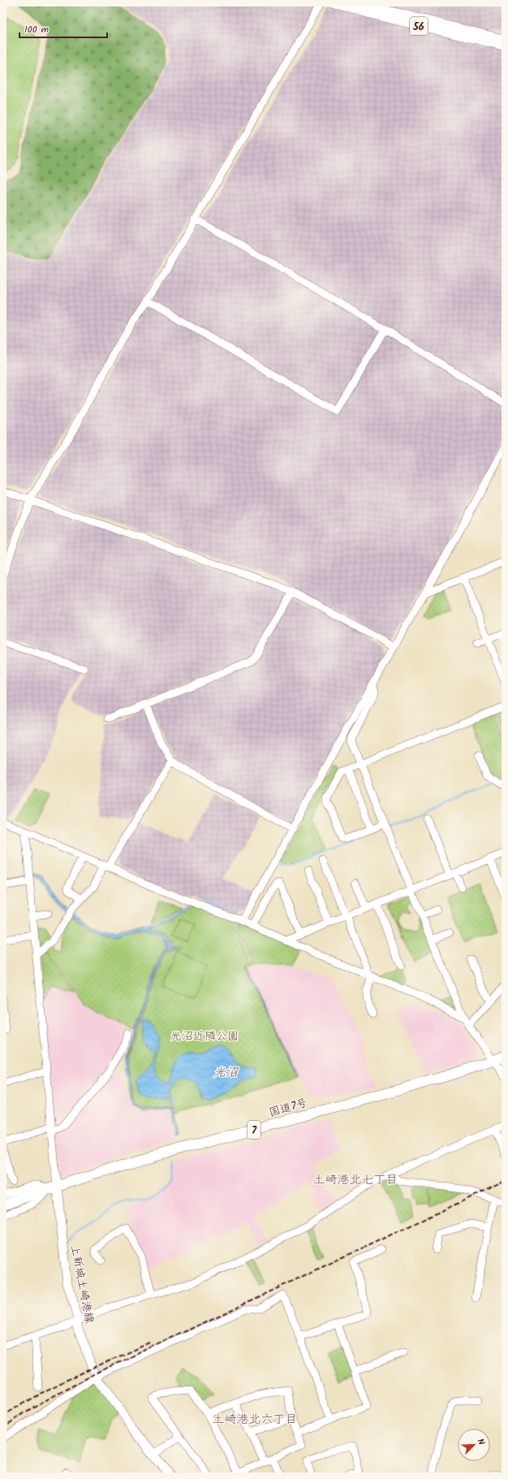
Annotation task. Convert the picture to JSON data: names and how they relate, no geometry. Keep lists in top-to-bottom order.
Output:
{
  "streets": {
    "highway": ["国道7号", "7"],
    "main road": ["56", "上新城土崎港線"]
  },
  "crossings": [
    ["国道7号", "上新城土崎港線"]
  ],
  "districts": ["土崎港北七丁目", "土崎港北六丁目"],
  "water": ["光沼"],
  "parks": ["光沼近隣公園"],
  "scale_bar": "100 m",
  "north": "top right"
}
